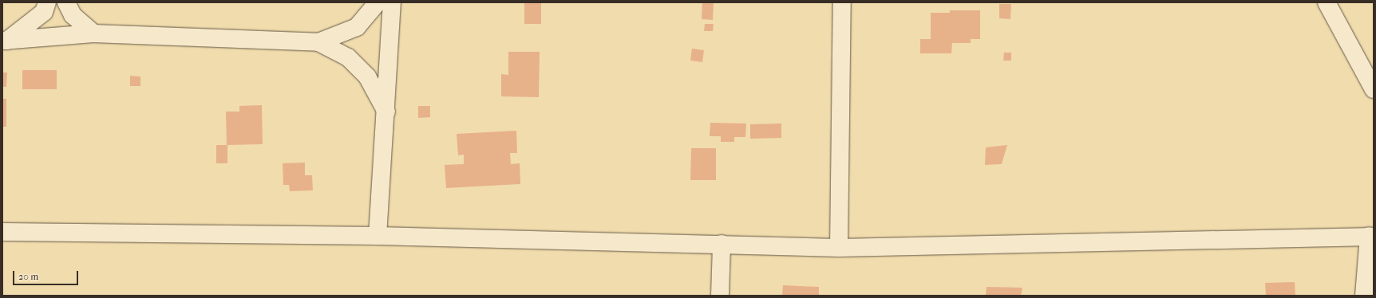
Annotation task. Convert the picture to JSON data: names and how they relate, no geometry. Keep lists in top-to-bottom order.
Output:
{
  "scale_bar": "20 m"
}
